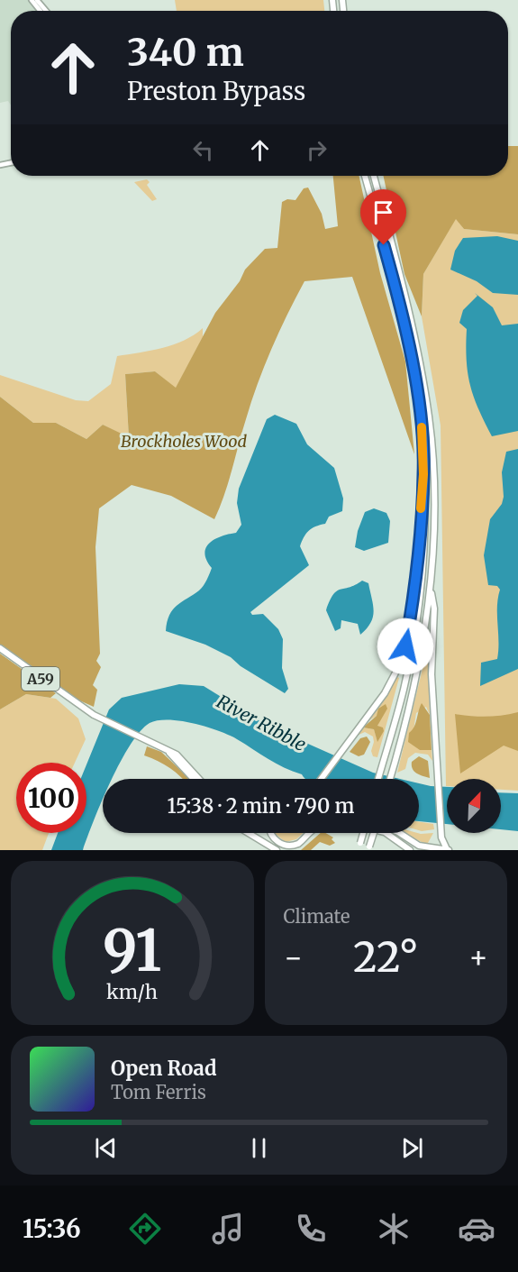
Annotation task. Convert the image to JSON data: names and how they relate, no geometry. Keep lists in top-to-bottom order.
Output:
{
  "streets": {
    "highway": ["A59"]
  },
  "water": ["River Ribble"],
  "parks": ["Brockholes Wood"],
  "north": "top right",
  "page": {
    "turn": ["340 m", "Preston Bypass"],
    "limit": "100",
    "trip": "15:38 · 2 min · 790 m",
    "tile": "Climate",
    "heat": ["−", "22°", "+"],
    "song": ["Open Road", "Tom Ferris"],
    "tabs": "15:36",
    "gauge": ["91", "km/h"]
  }
}
